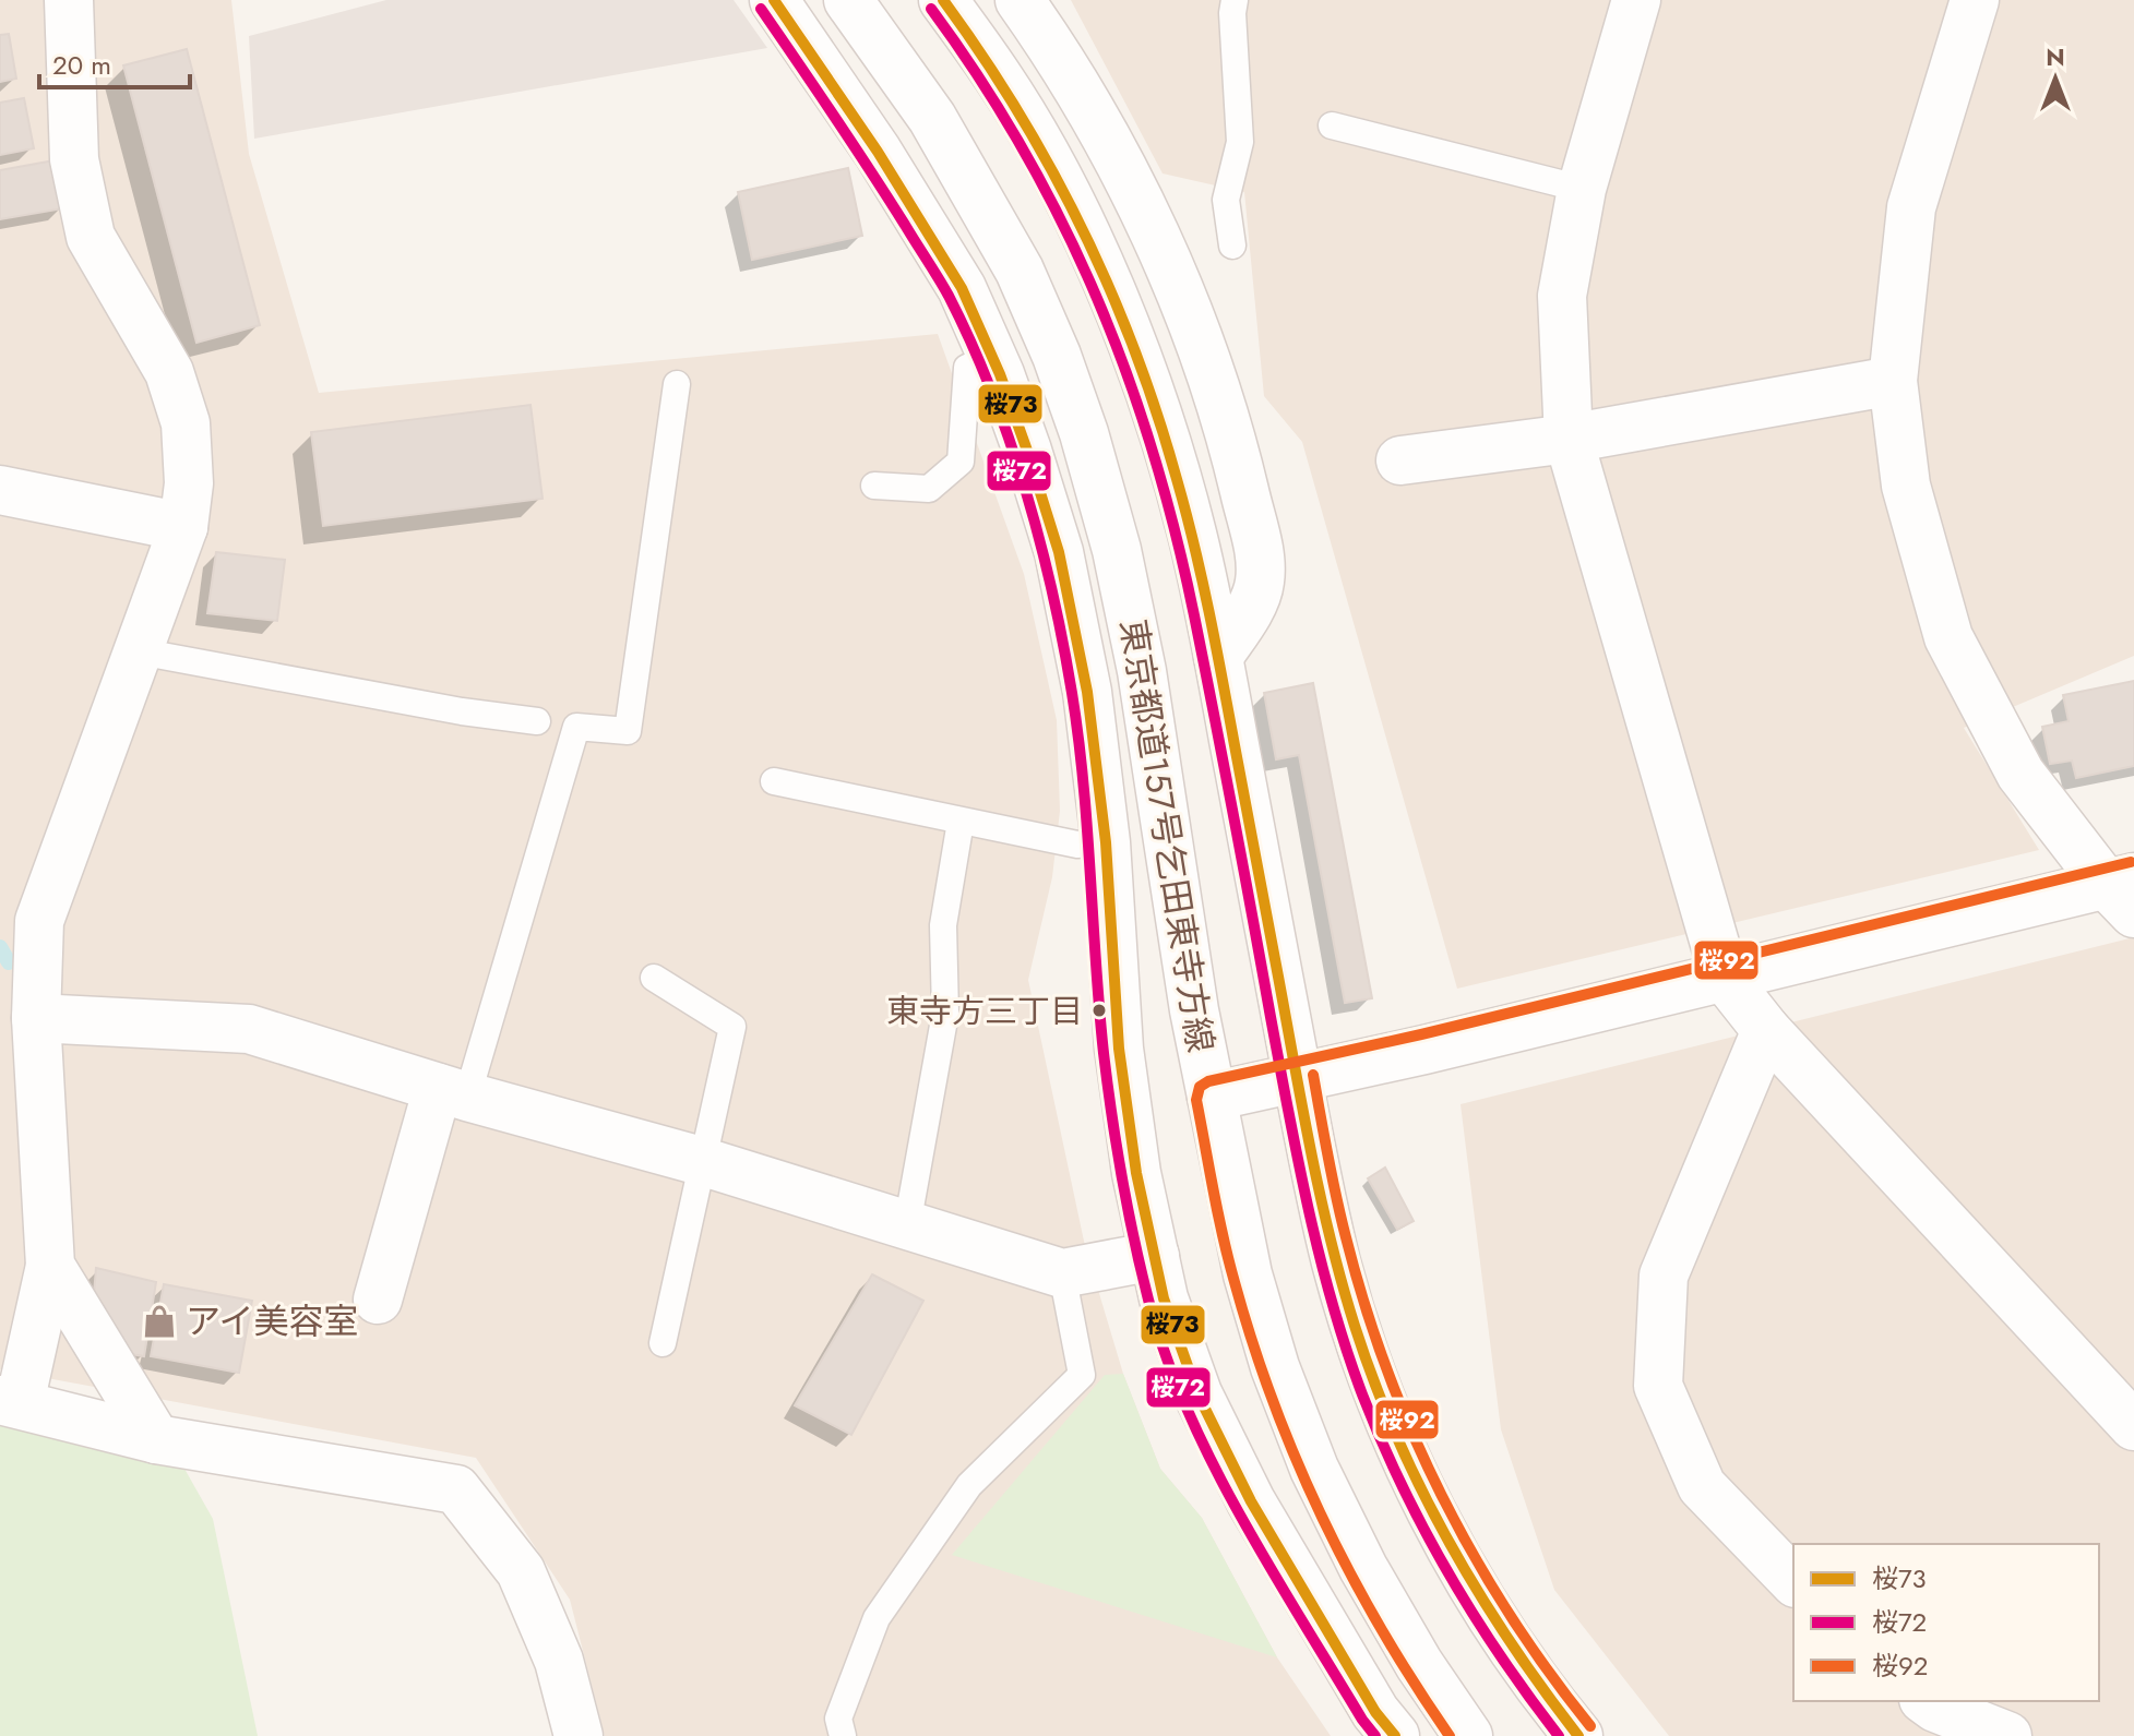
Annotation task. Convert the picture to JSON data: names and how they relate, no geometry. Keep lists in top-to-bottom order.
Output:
{
  "streets": {
    "street": ["東京都道157号乞田東寺方線"]
  },
  "places": {
    "other": ["東寺方三丁目"],
    "shop": ["アイ美容室"]
  },
  "lines": ["transit line 桜73", "transit line 桜72", "transit line 桜92"],
  "legend": ["桜73", "桜72", "桜92"],
  "scale_bar": "20 m",
  "north": "top"
}
